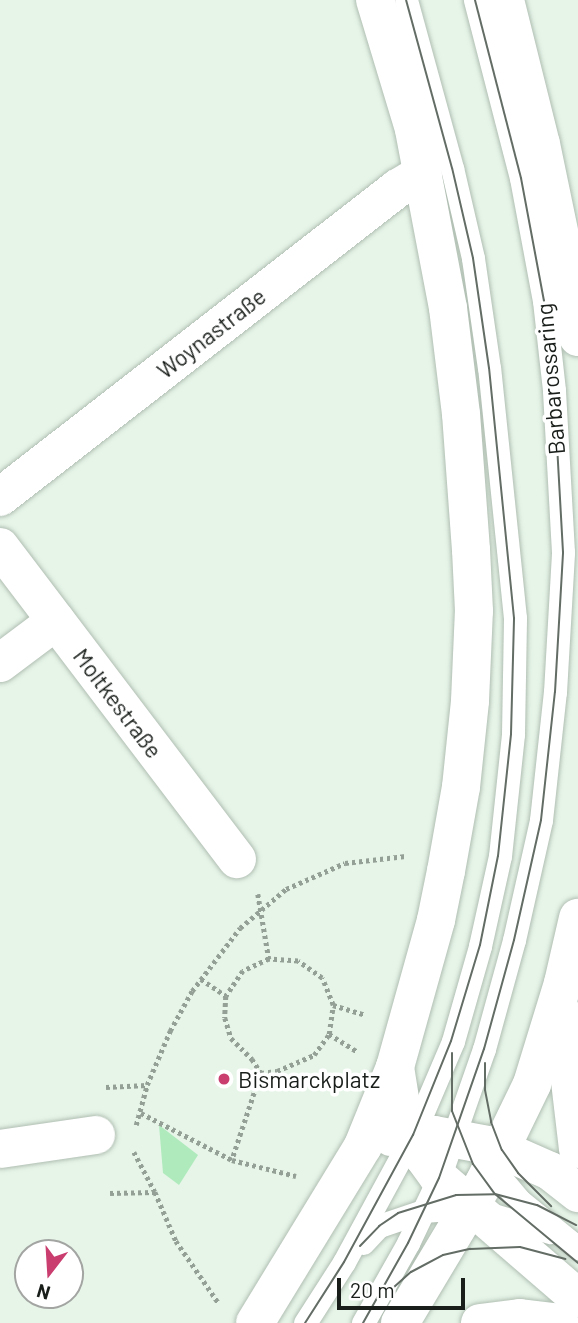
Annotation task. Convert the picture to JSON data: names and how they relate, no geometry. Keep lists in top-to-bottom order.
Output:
{
  "streets": {
    "street": ["Woynastraße", "Barbarossaring", "Moltkestraße"]
  },
  "places": ["Bismarckplatz"],
  "scale_bar": "20 m",
  "north": "bottom"
}
